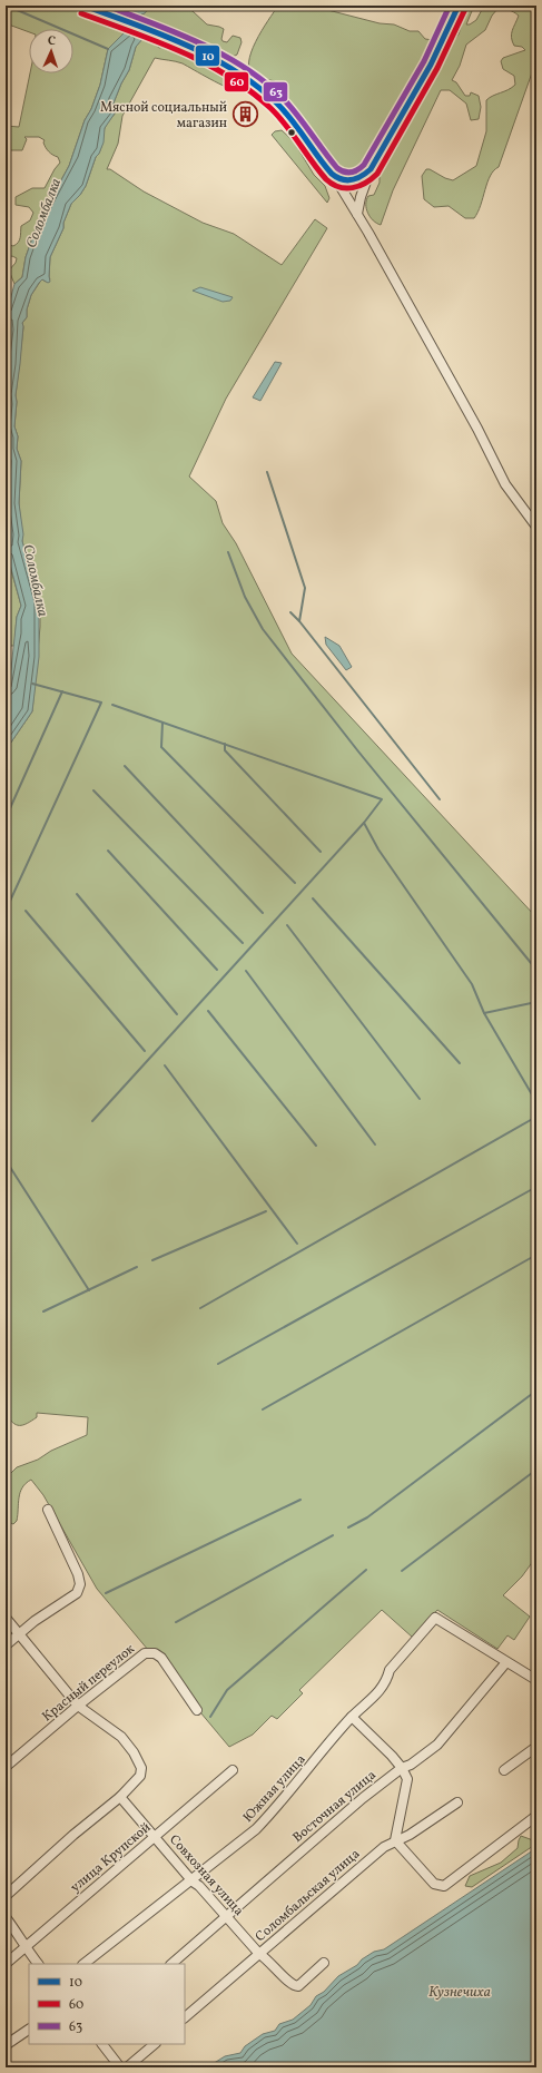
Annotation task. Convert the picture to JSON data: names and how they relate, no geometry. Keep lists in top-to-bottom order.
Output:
{
  "streets": {
    "street": [
      "Красный переулок",
      "Южная улица",
      "Восточная улица",
      "улица Крупской",
      "Совхозная улица",
      "Соломбальская улица"
    ]
  },
  "crossings": [
    ["Южная улица", "Восточная улица"],
    ["Южная улица", "Совхозная улица"],
    ["Восточная улица", "Совхозная улица"],
    ["улица Крупской", "Совхозная улица"],
    ["Совхозная улица", "Соломбальская улица"]
  ],
  "water": ["Соломбалка", "Кузнечиха"],
  "places": {
    "building": ["Мясной социальный магазин"]
  },
  "lines": ["transit line 10", "transit line 63", "transit line 60"],
  "legend": ["10", "60", "63"],
  "north": "top"
}
